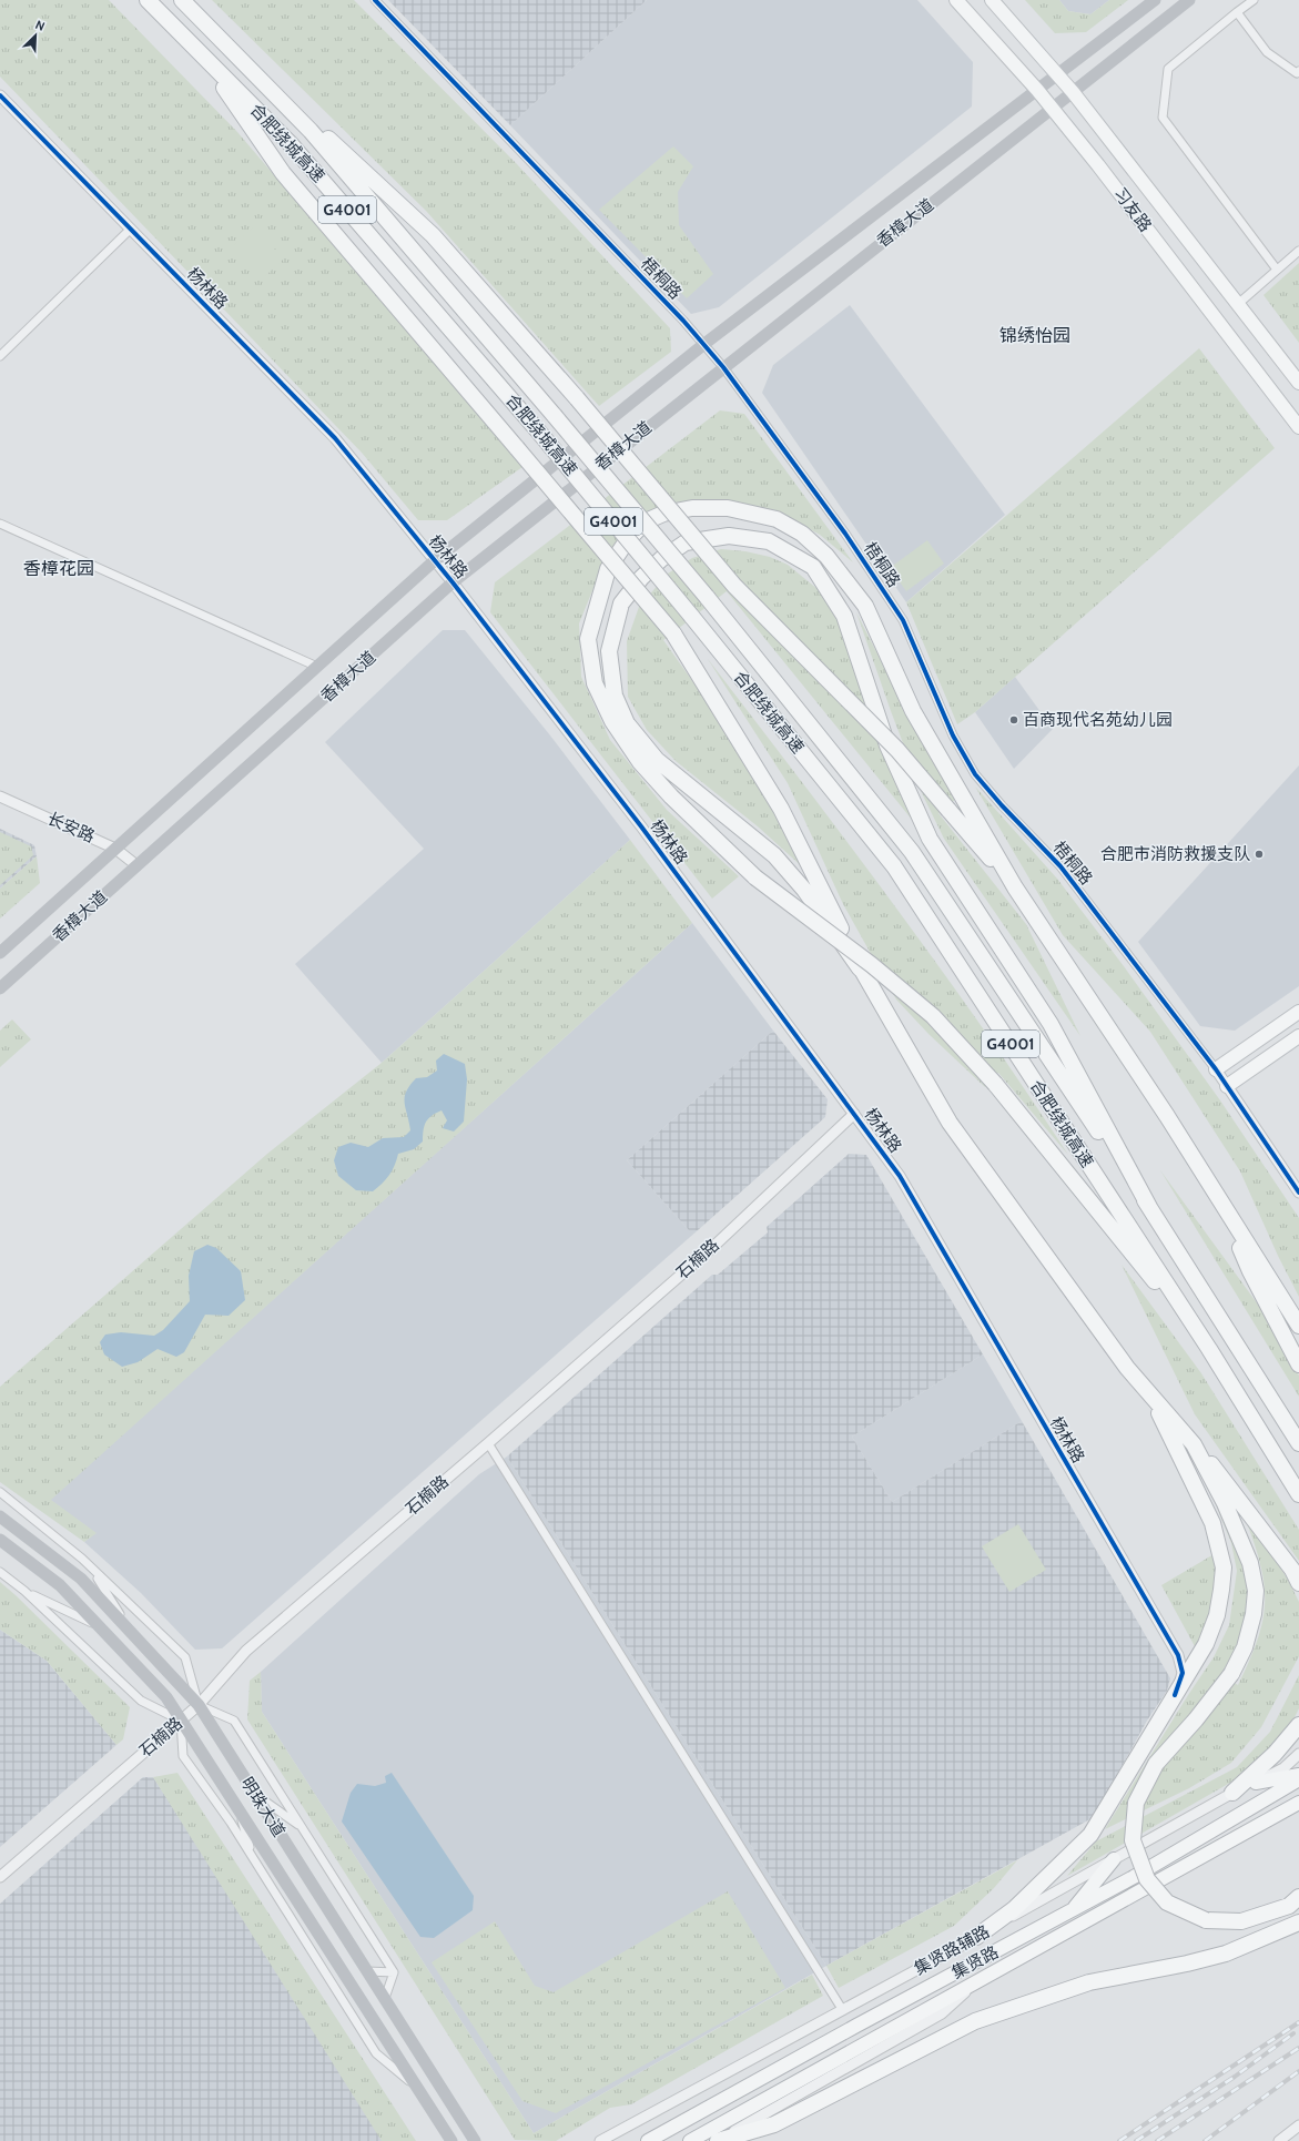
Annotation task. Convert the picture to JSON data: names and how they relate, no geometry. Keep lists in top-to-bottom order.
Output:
{
  "streets": {
    "highway": ["合肥绕城高速", "G4001"],
    "main road": [
      "习友路",
      "香樟大道",
      "明珠大道",
      "集贤路"
    ],
    "street": [
      "梧桐路",
      "杨林路",
      "长安路",
      "石楠路",
      "集贤路辅路"
    ]
  },
  "crossings": [
    ["习友路", "香樟大道"],
    ["香樟大道", "梧桐路"],
    ["香樟大道", "杨林路"],
    ["香樟大道", "长安路"],
    ["杨林路", "石楠路"],
    ["石楠路", "明珠大道"]
  ],
  "districts": ["锦绣怡园", "香樟花园"],
  "places": ["百商现代名苑幼儿园", "合肥市消防救援支队"],
  "north": "top right"
}
